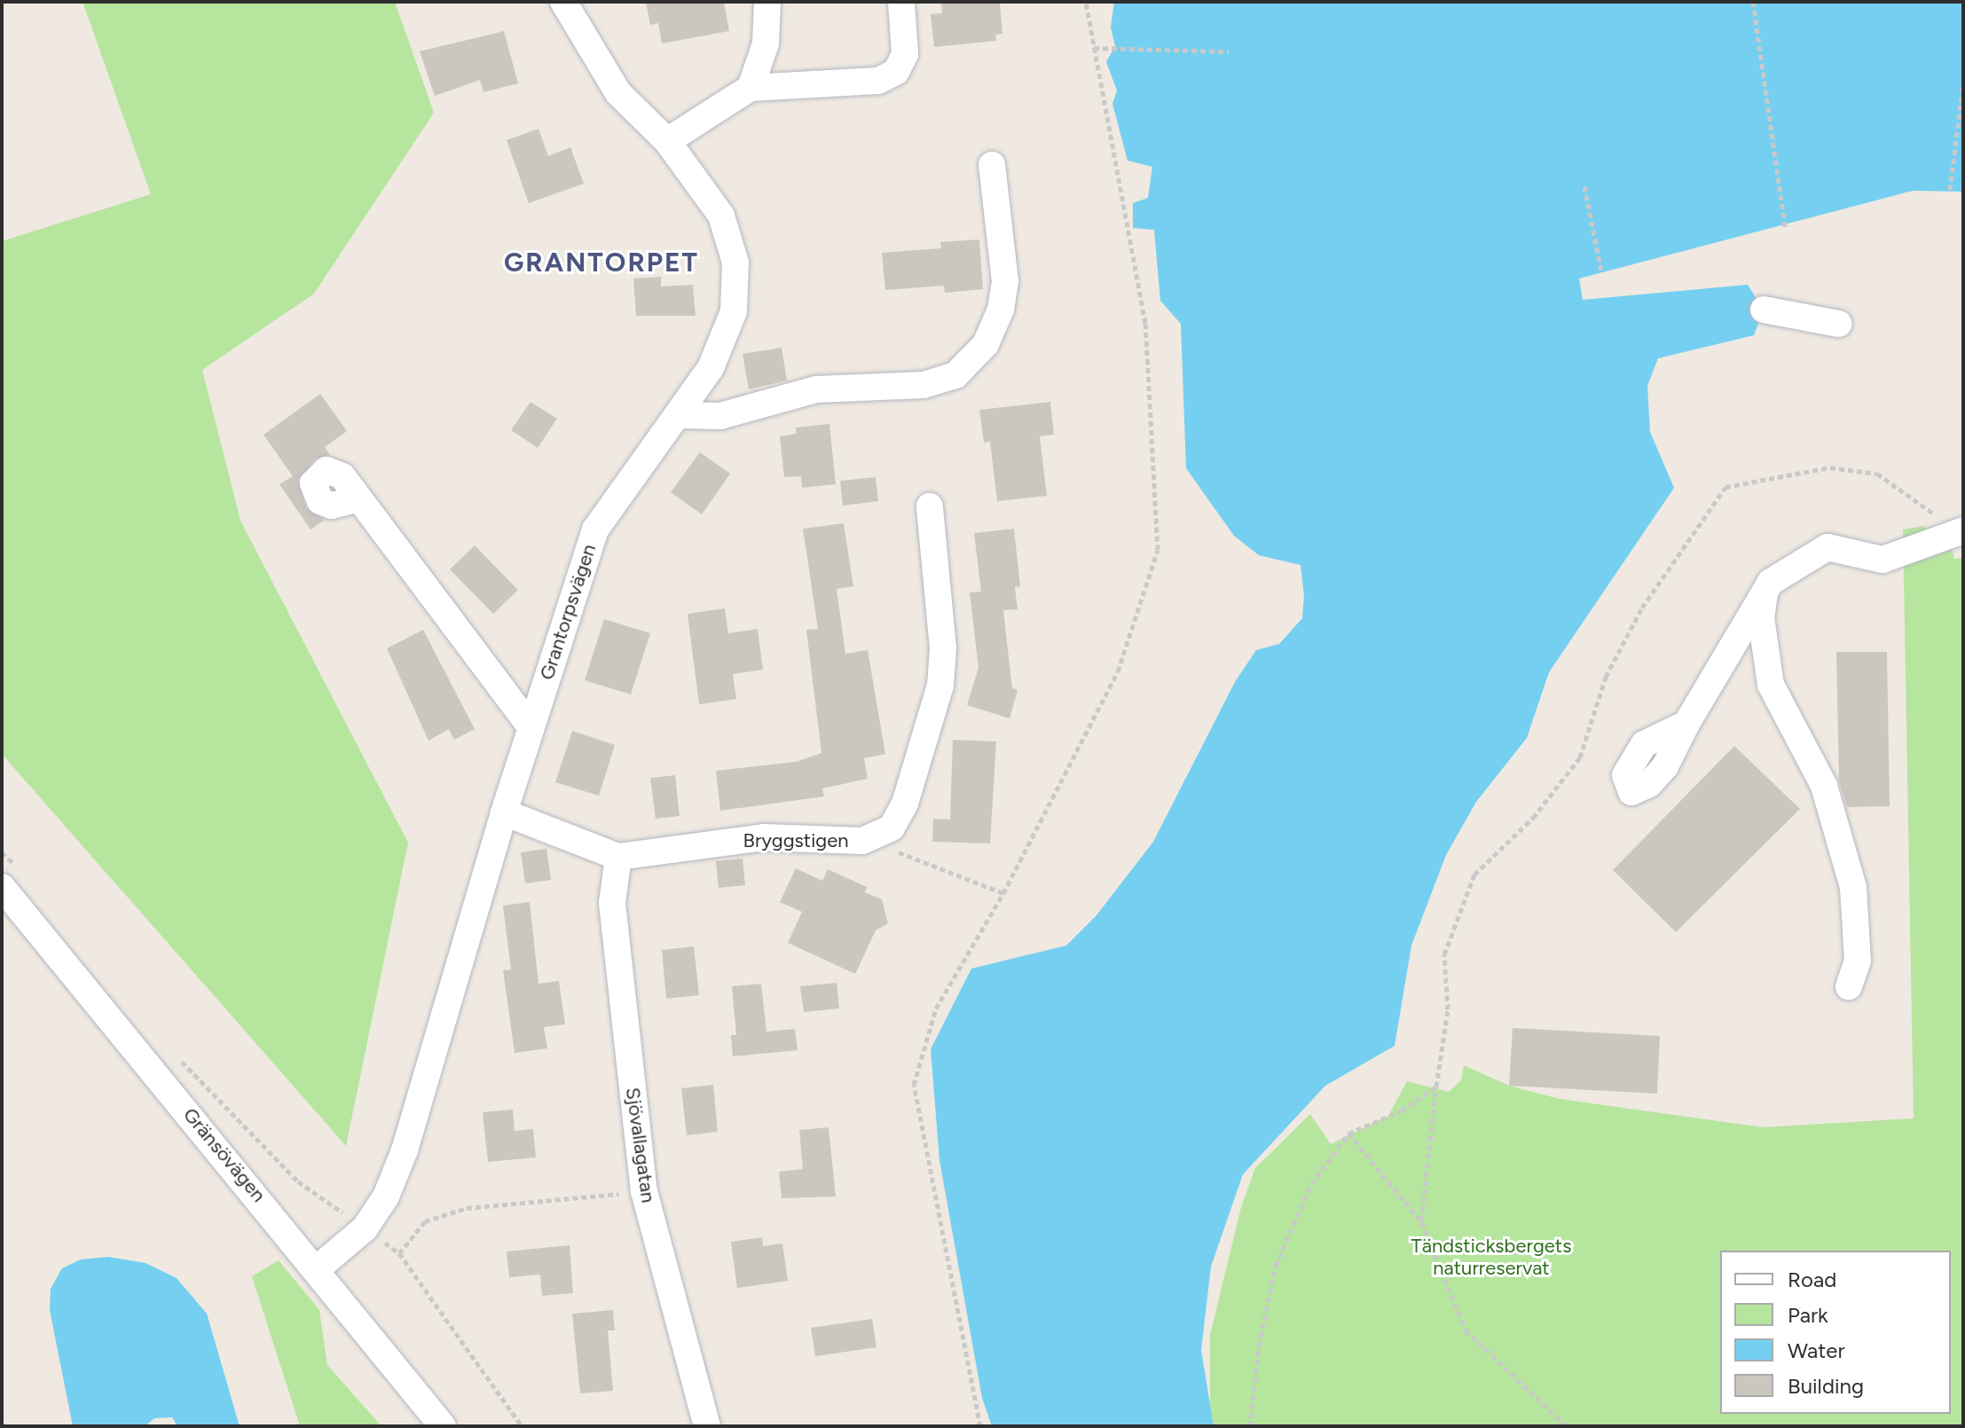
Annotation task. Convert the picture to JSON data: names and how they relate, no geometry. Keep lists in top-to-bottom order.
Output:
{
  "streets": {
    "street": [
      "Grantorpsvägen",
      "Bryggstigen",
      "Sjövallagatan",
      "Gränsövägen"
    ]
  },
  "crossings": [
    ["Grantorpsvägen", "Bryggstigen"],
    ["Grantorpsvägen", "Gränsövägen"],
    ["Bryggstigen", "Sjövallagatan"]
  ],
  "districts": ["GRANTORPET"],
  "parks": ["Tändsticksbergets naturreservat"],
  "legend": [
    "Road",
    "Park",
    "Water",
    "Building"
  ]
}
